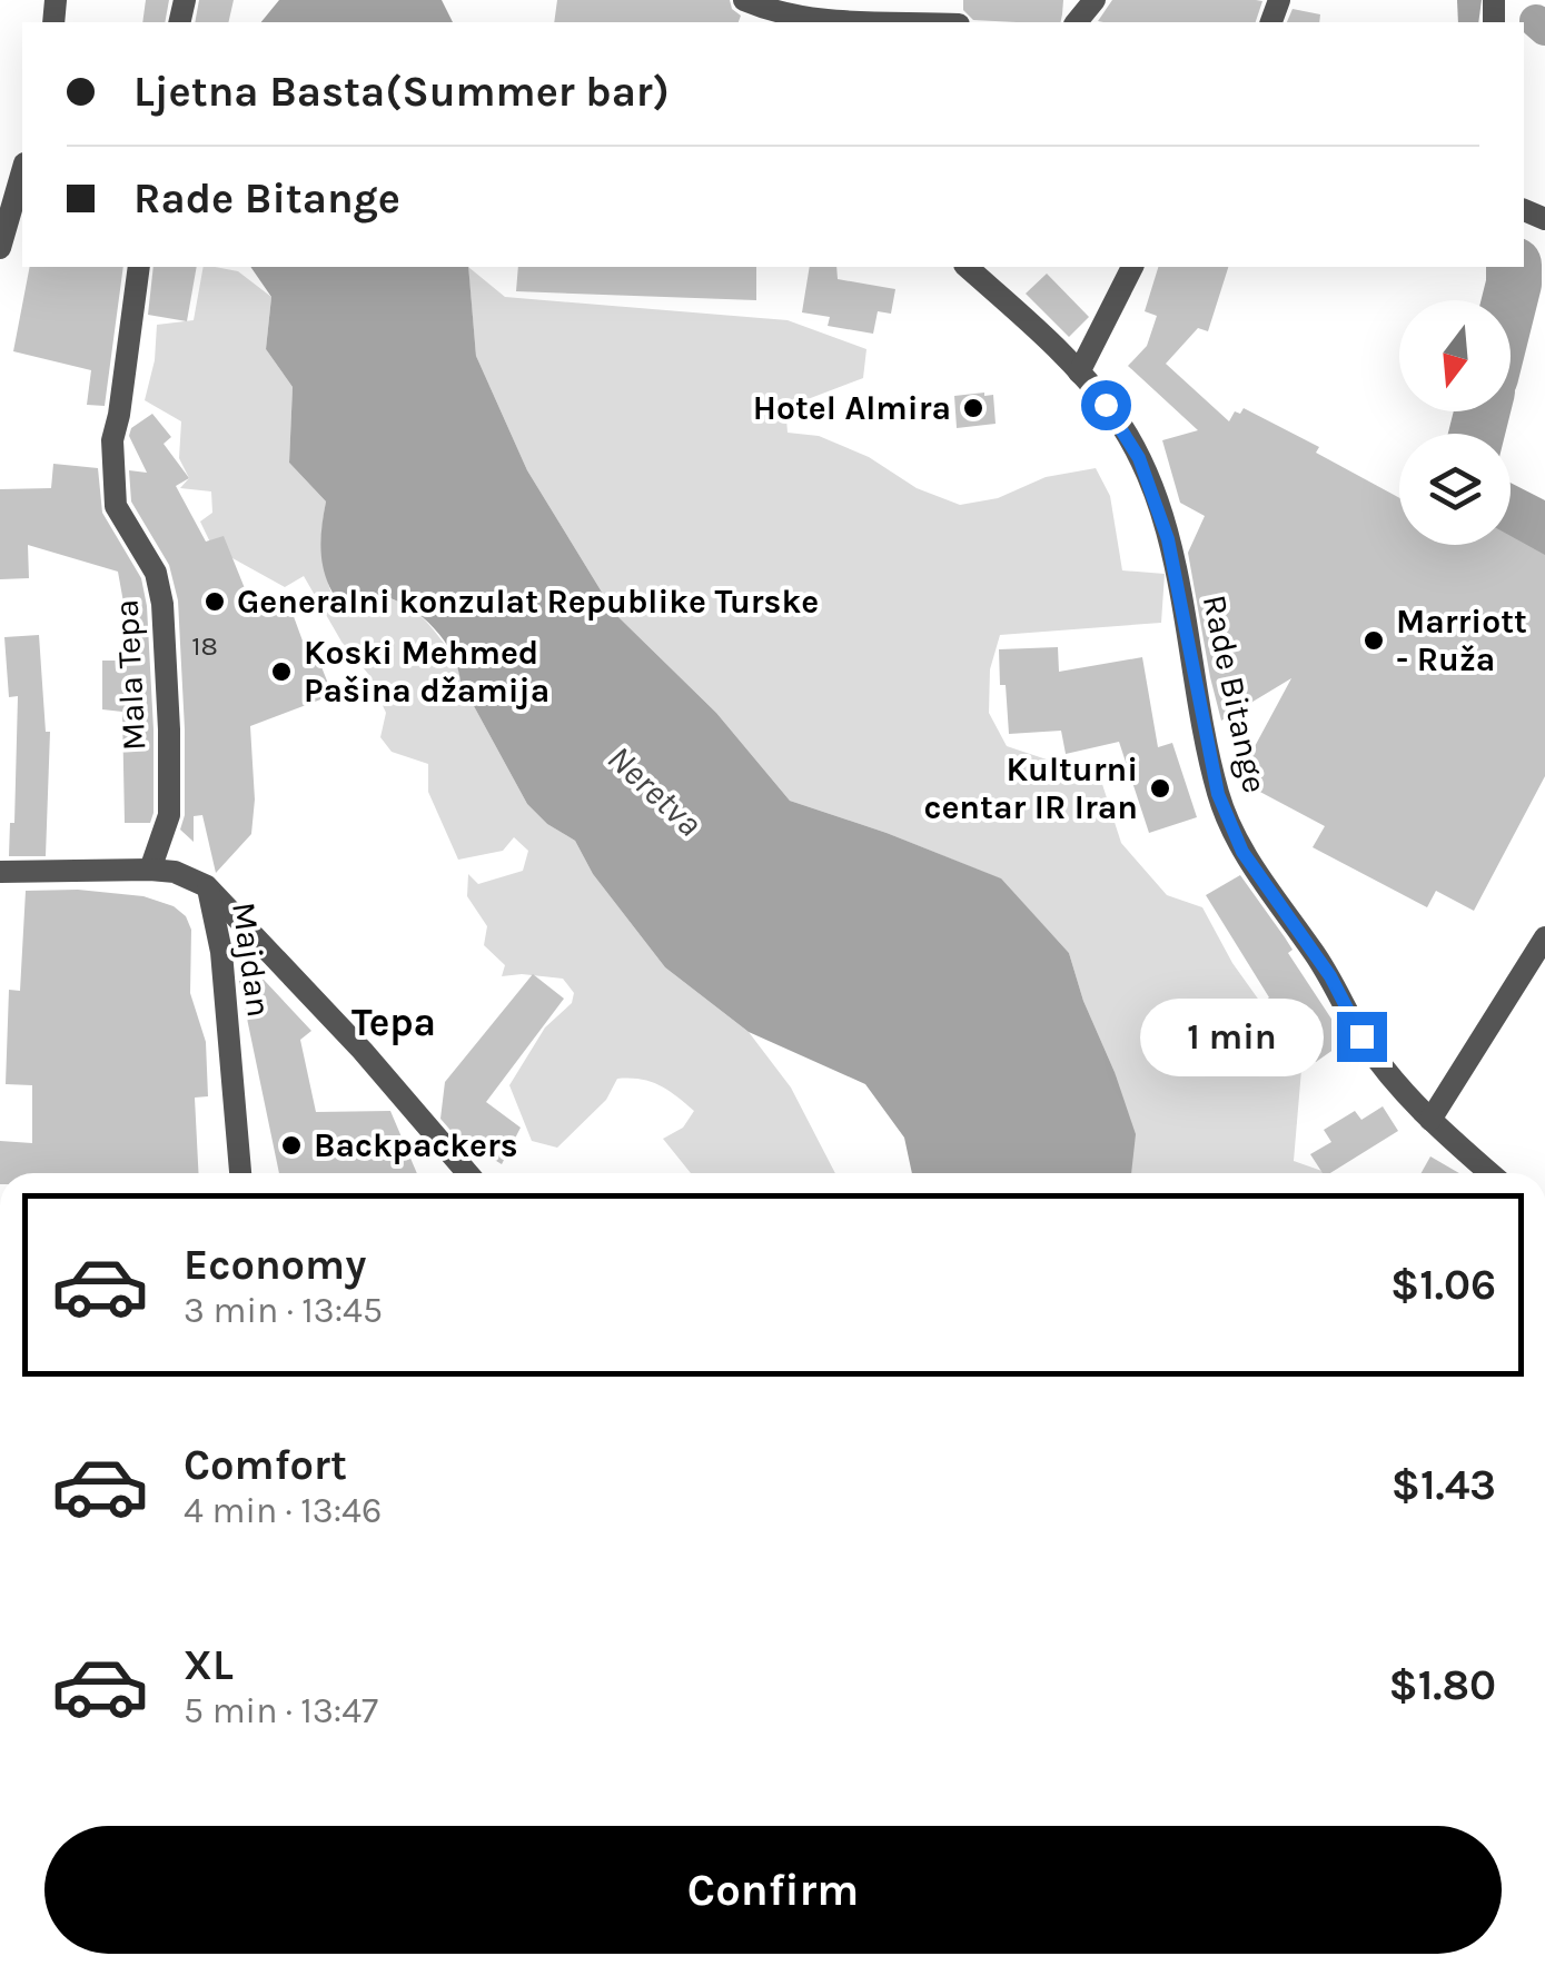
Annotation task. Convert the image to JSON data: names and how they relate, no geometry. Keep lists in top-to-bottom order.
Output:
{
  "streets": {
    "street": ["Mala Tepa", "Rade Bitange", "Majdan"]
  },
  "crossings": [
    ["Mala Tepa", "Majdan"]
  ],
  "districts": ["Tepa"],
  "water": ["Neretva"],
  "places": [
    "Hotel Almira",
    "Generalni konzulat Republike Turske",
    "Marriott - Ruža",
    "Koski Mehmed Pašina džamija",
    "Kulturni centar IR Iran",
    "Backpackers"
  ],
  "house_numbers": ["18"],
  "north": "bottom",
  "page": {
    "banner": ["Ljetna Basta(Summer bar)", "Rade Bitange"],
    "bubble": "1 min",
    "list": [
      {
        "name": "Economy",
        "note": "3 min · 13:45",
        "value": "$1.06"
      },
      {
        "name": "Comfort",
        "note": "4 min · 13:46",
        "value": "$1.43"
      },
      {
        "name": "XL",
        "note": "5 min · 13:47",
        "value": "$1.80"
      }
    ],
    "buttons": "Confirm"
  }
}
